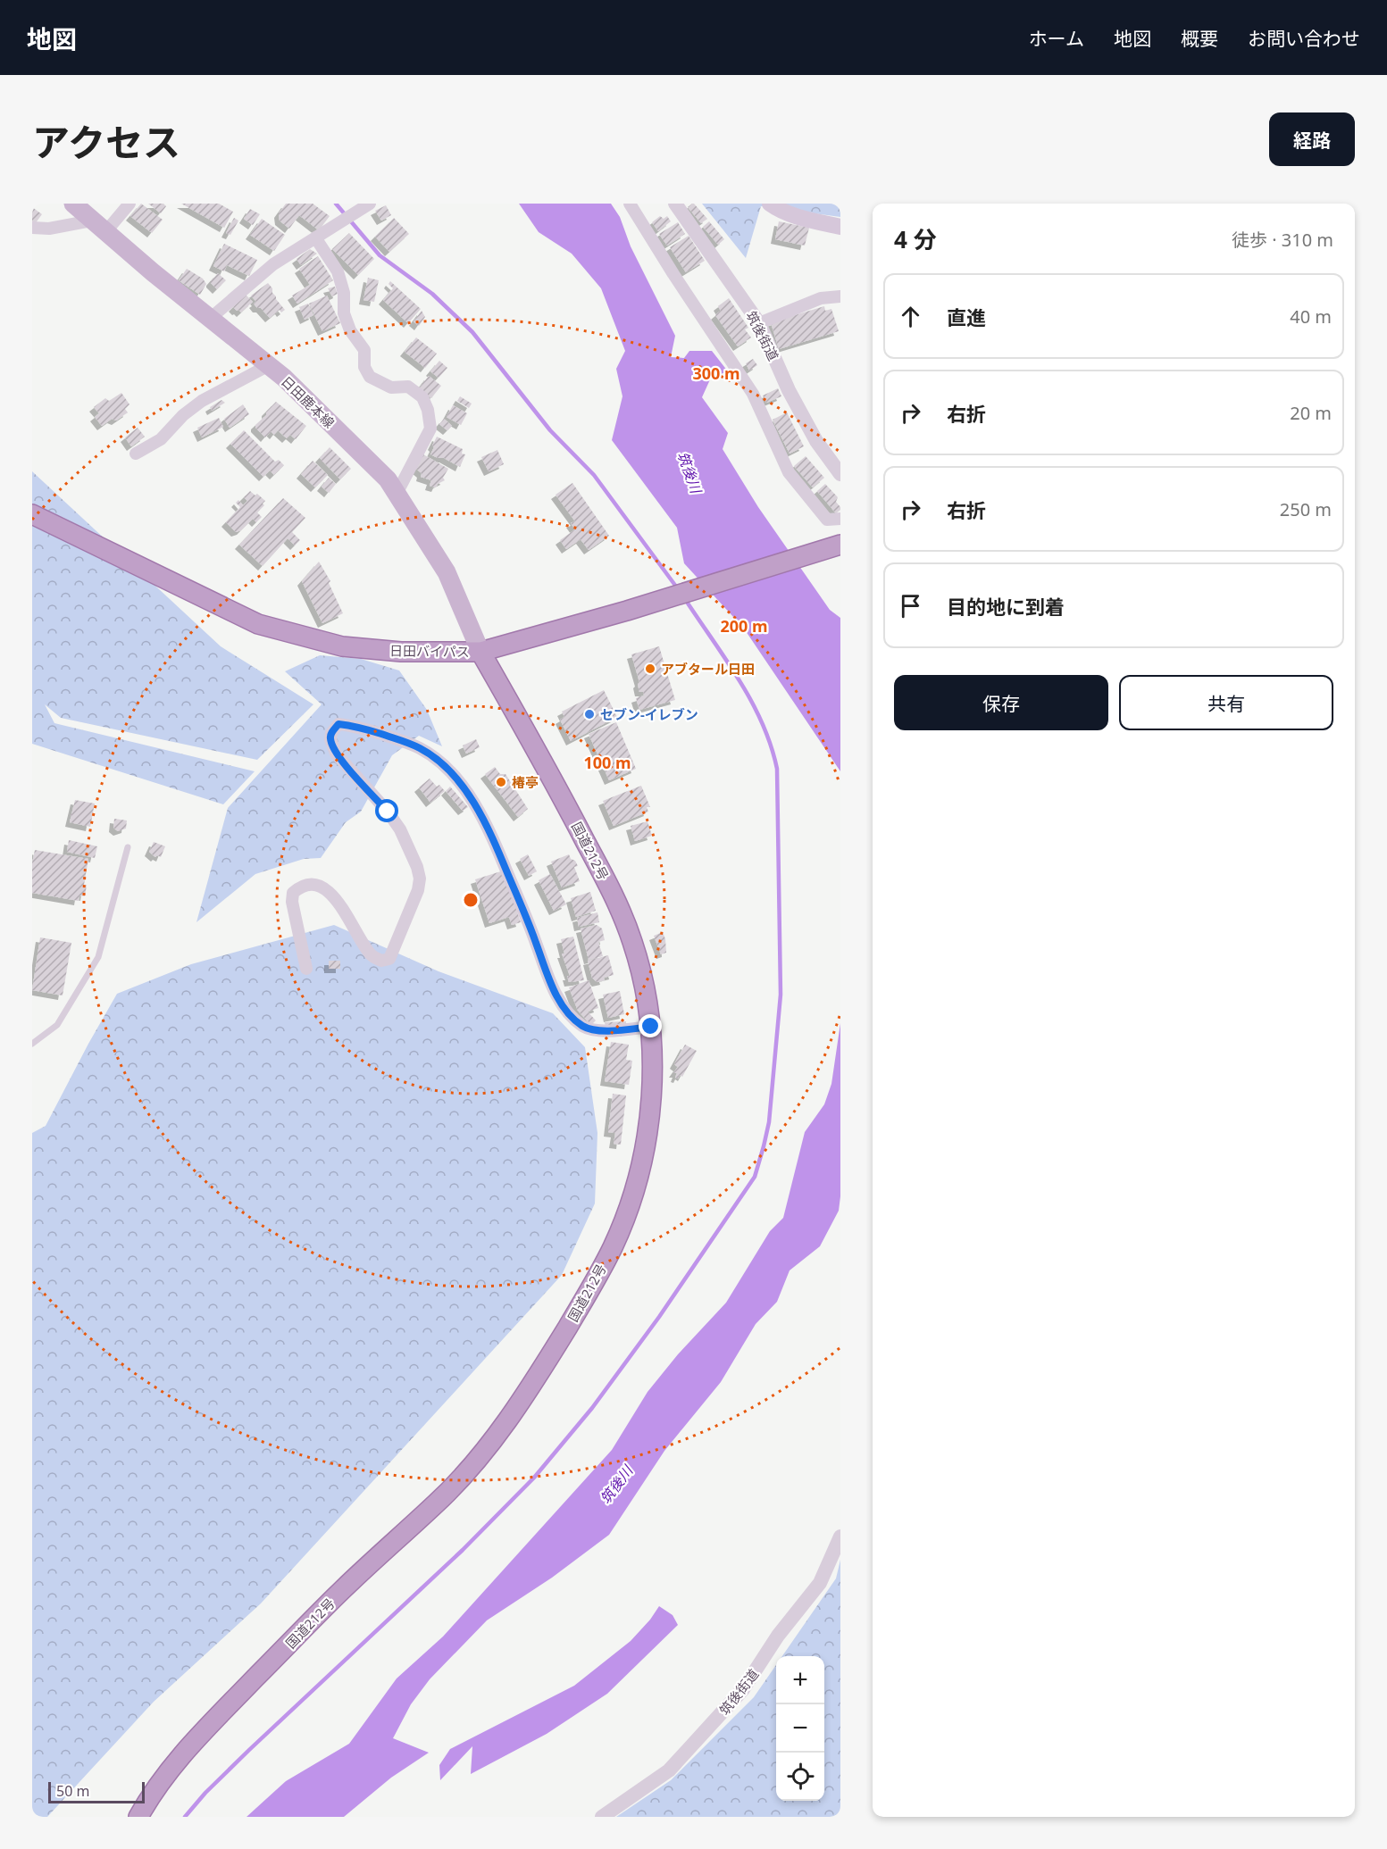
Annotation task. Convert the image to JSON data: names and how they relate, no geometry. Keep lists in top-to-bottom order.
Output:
{
  "streets": {
    "highway": ["日田バイパス", "国道212号"],
    "main road": ["日田鹿本線"],
    "street": ["筑後街道"]
  },
  "crossings": [
    ["日田鹿本線", "日田バイパス"],
    ["日田鹿本線", "国道212号"],
    ["日田バイパス", "国道212号"]
  ],
  "water": ["筑後川"],
  "places": ["アブタール日田", "セブン-イレブン", "椿亭"],
  "scale_bar": "50 m",
  "page": {
    "header": "地図",
    "nav": [
      "ホーム",
      "地図",
      "概要",
      "お問い合わせ"
    ],
    "title": "アクセス",
    "buttons": [
      "経路",
      ["保存", "共有"]
    ],
    "heading": ["4 分", "徒歩 · 310 m"],
    "list": [
      ["直進", "40 m"],
      ["右折", "20 m"],
      ["右折", "250 m"],
      "目的地に到着"
    ],
    "map_buttons": ["+", "−"],
    "scale": "50 m"
  },
  "rings": ["300 m", "200 m", "100 m"]
}
